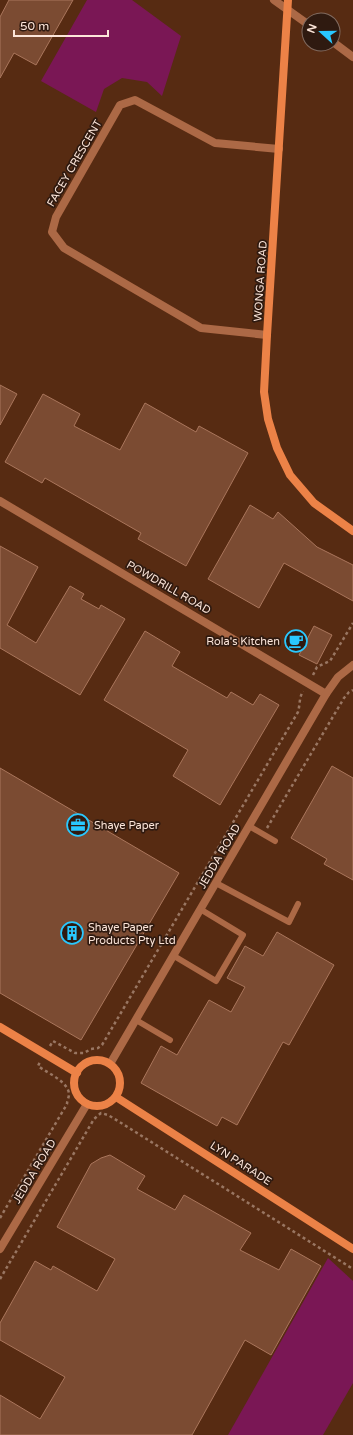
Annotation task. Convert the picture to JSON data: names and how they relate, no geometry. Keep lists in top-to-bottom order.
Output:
{
  "streets": {
    "street": [
      "FACEY CRESCENT",
      "WONGA ROAD",
      "POWDRILL ROAD",
      "JEDDA ROAD",
      "LYN PARADE"
    ]
  },
  "crossings": [
    ["FACEY CRESCENT", "WONGA ROAD"],
    ["POWDRILL ROAD", "JEDDA ROAD"],
    ["JEDDA ROAD", "LYN PARADE"]
  ],
  "places": {
    "cafe": ["Rola's Kitchen"],
    "office": ["Shaye Paper"],
    "building": ["Shaye Paper Products Pty Ltd"]
  },
  "scale_bar": "50 m",
  "north": "left"
}
